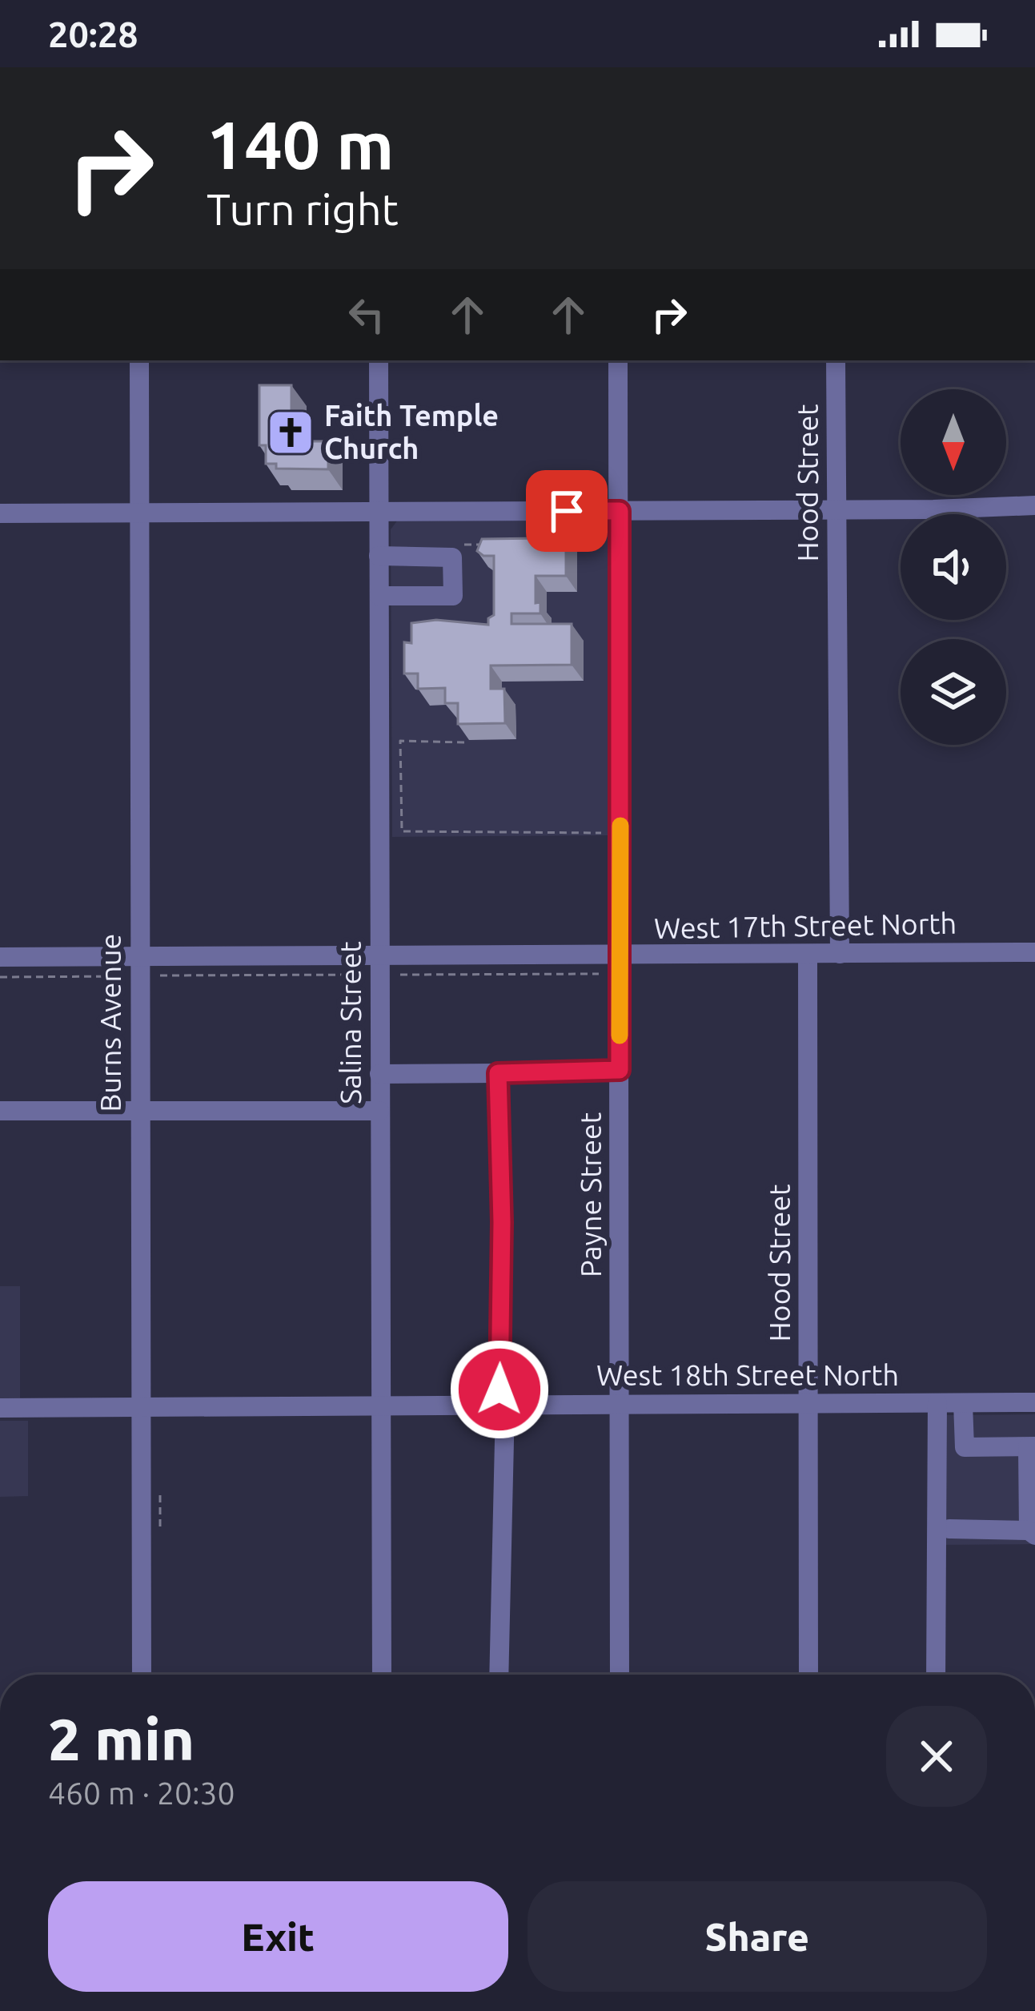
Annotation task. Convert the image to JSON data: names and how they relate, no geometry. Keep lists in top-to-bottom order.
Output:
{
  "streets": {
    "street": [
      "Hood Street",
      "West 17th Street North",
      "Burns Avenue",
      "Salina Street",
      "Payne Street",
      "West 18th Street North"
    ]
  },
  "crossings": [
    ["Hood Street", "West 17th Street North"],
    ["Hood Street", "West 18th Street North"],
    ["West 17th Street North", "Burns Avenue"],
    ["West 17th Street North", "Salina Street"],
    ["West 17th Street North", "Payne Street"],
    ["Burns Avenue", "West 18th Street North"],
    ["Salina Street", "West 18th Street North"],
    ["Payne Street", "West 18th Street North"]
  ],
  "places": {
    "church": ["Faith Temple Church"]
  },
  "north": "bottom",
  "page": {
    "status": "20:28",
    "turn": ["140 m", "Turn right"],
    "heading": ["2 min", "460 m · 20:30"],
    "buttons": ["Exit", "Share"]
  }
}
